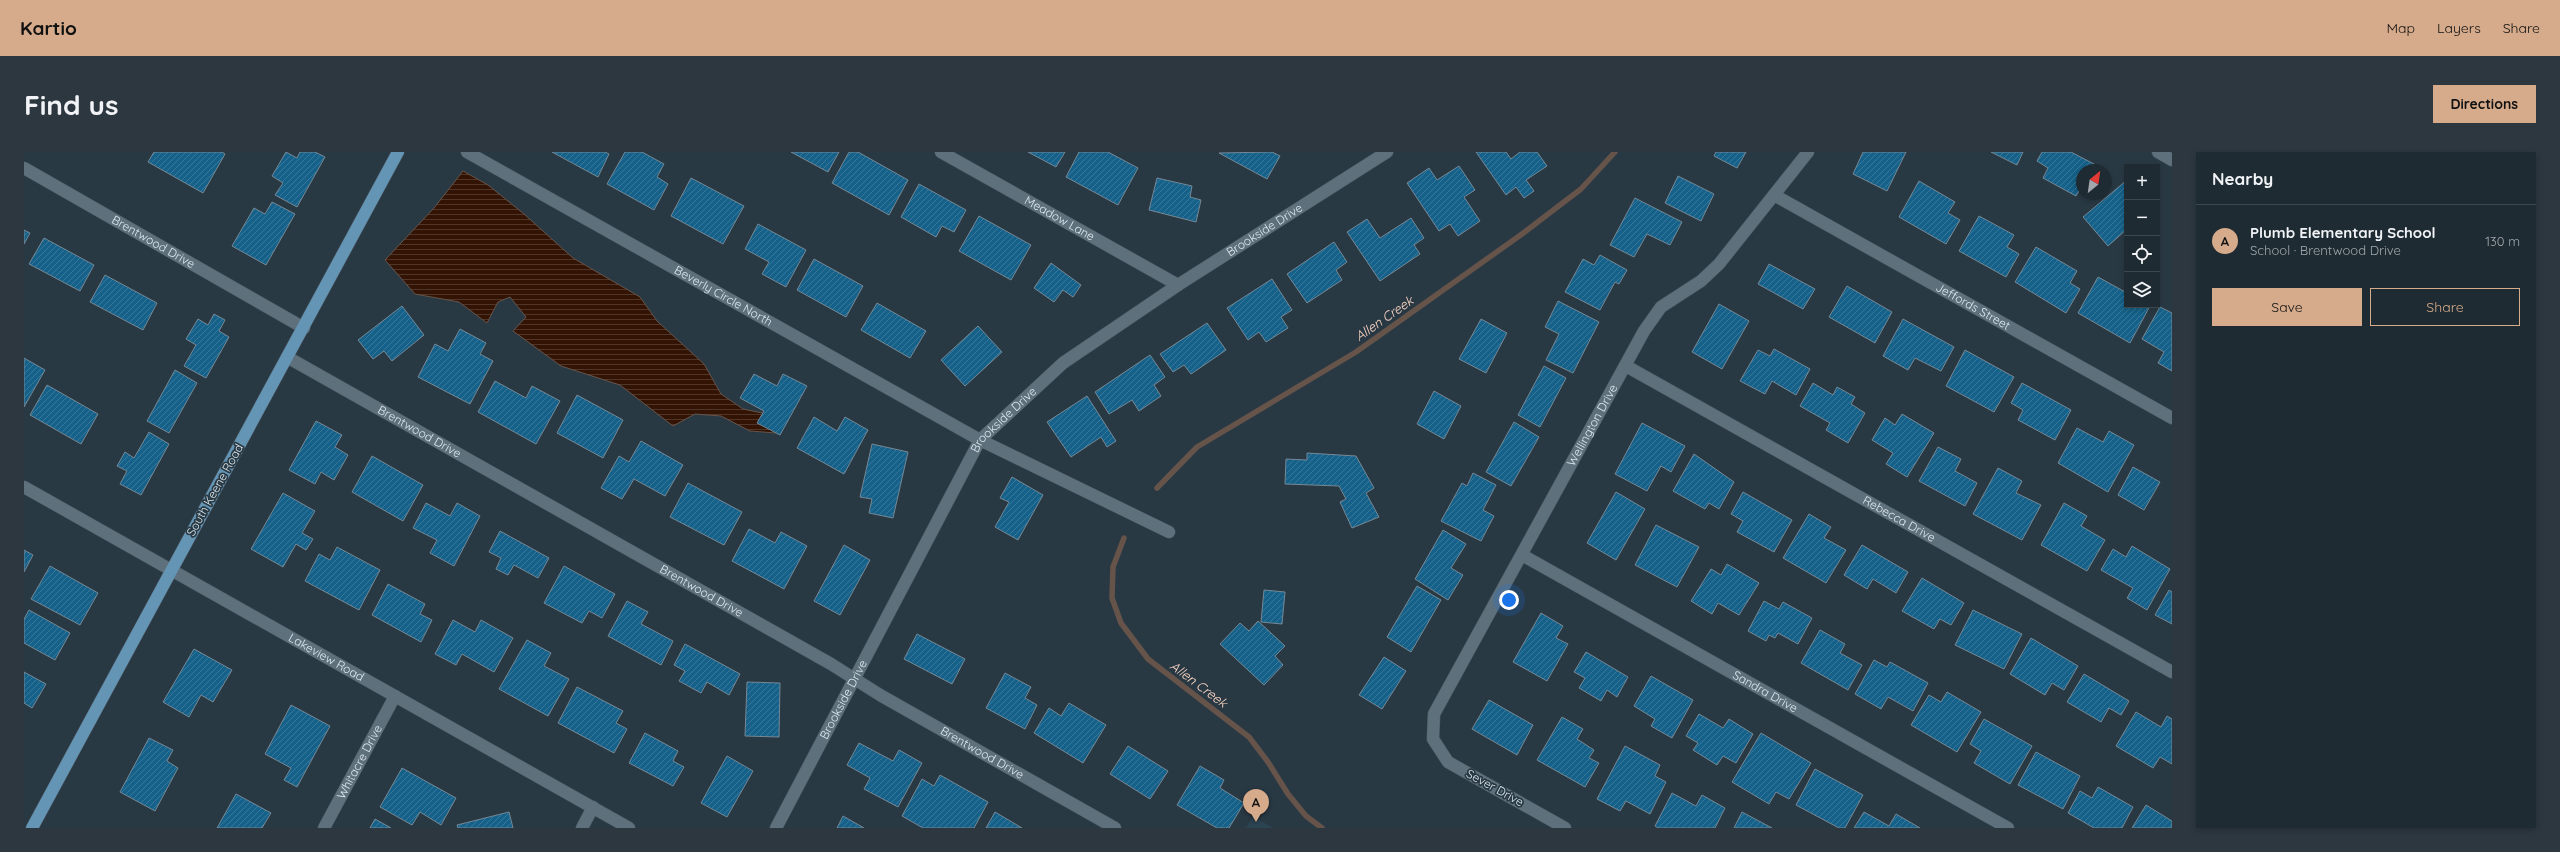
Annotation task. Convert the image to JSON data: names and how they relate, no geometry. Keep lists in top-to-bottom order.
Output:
{
  "streets": {
    "main road": ["South Keene Road"],
    "street": [
      "Meadow Lane",
      "Brookside Drive",
      "Brentwood Drive",
      "Beverly Circle North",
      "Jeffords Street",
      "Wellington Drive",
      "Rebecca Drive",
      "Lakeview Road",
      "Sandra Drive",
      "Whitacre Drive",
      "Sever Drive"
    ]
  },
  "crossings": [
    ["Meadow Lane", "Brookside Drive"],
    ["Brookside Drive", "Brentwood Drive"],
    ["Brookside Drive", "Beverly Circle North"],
    ["Brentwood Drive", "South Keene Road"],
    ["Jeffords Street", "Wellington Drive"],
    ["Wellington Drive", "Rebecca Drive"],
    ["Wellington Drive", "Sandra Drive"],
    ["Wellington Drive", "Sever Drive"],
    ["South Keene Road", "Lakeview Road"],
    ["Lakeview Road", "Whitacre Drive"]
  ],
  "water": ["Allen Creek"],
  "north": "top right",
  "page": {
    "header": "Kartio",
    "nav": ["Map", "Layers", "Share"],
    "buttons": [
      "Directions",
      ["Save", "Share"]
    ],
    "title": "Find us",
    "heading": "Nearby",
    "map_buttons": ["+", "−"],
    "list": [
      {
        "mark": "A",
        "name": "Plumb Elementary School",
        "note": "School · Brentwood Drive",
        "value": "130 m"
      }
    ],
    "pins": "A"
  }
}
